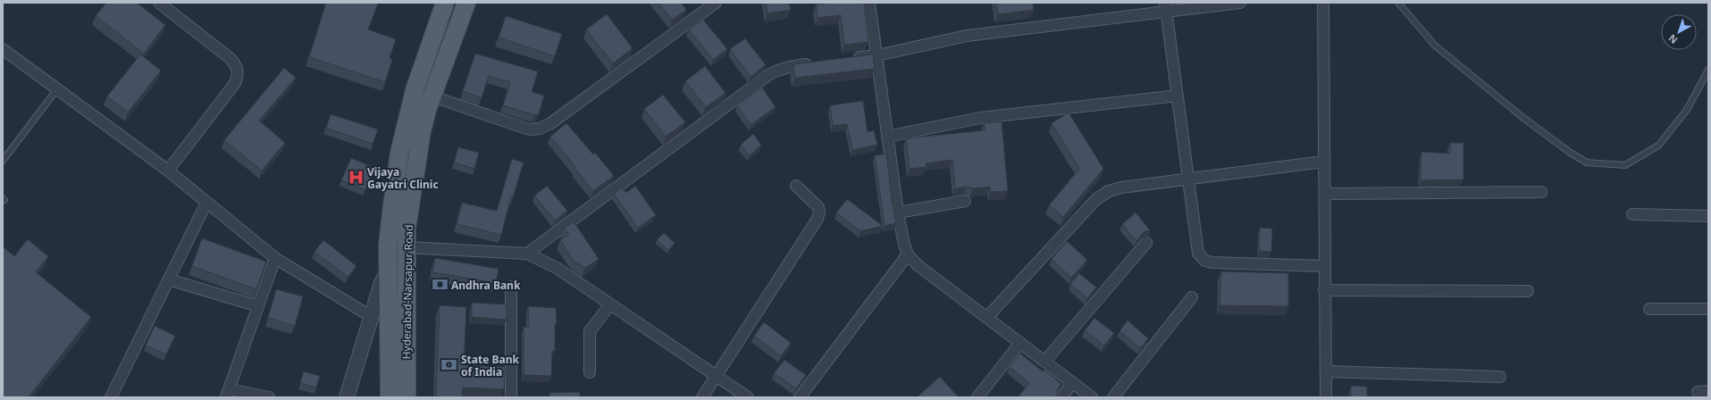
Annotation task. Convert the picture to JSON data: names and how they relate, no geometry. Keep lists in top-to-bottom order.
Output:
{
  "streets": {
    "main road": ["Hyderabad-Narsapur Road"]
  },
  "places": {
    "hospital": ["Vijaya Gayatri Clinic"],
    "bank": ["Andhra Bank", "State Bank of India"]
  },
  "north": "bottom left"
}
